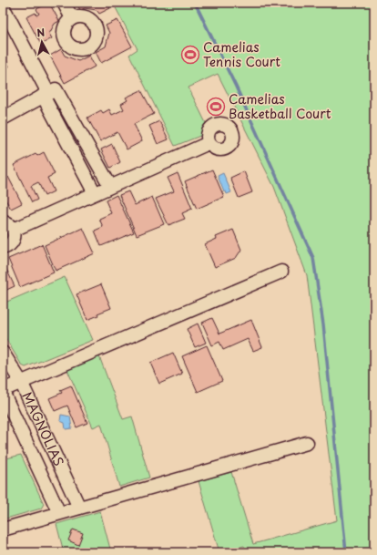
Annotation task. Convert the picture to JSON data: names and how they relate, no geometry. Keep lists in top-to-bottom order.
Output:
{
  "streets": {
    "street": ["MAGNOLIAS"]
  },
  "places": {
    "sports": ["Camelias Tennis Court", "Camelias Basketball Court"]
  },
  "north": "top"
}
